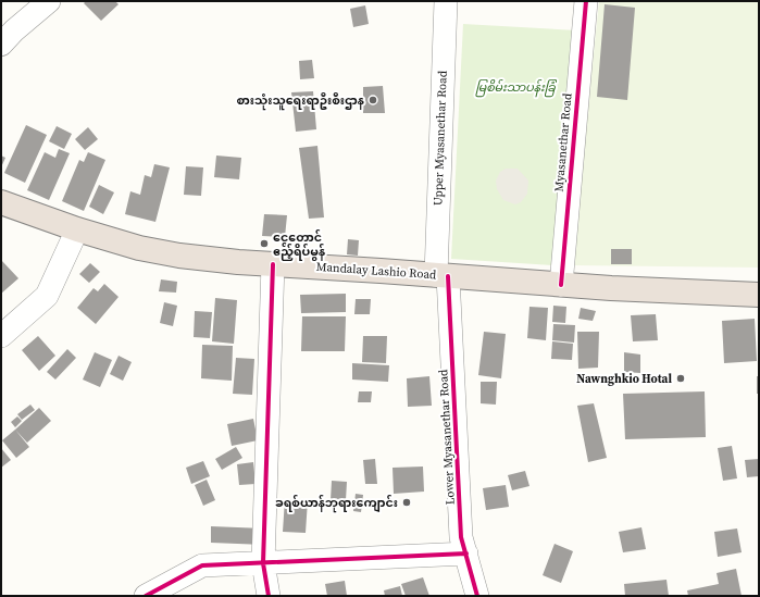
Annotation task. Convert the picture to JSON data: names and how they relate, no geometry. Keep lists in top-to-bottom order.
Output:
{
  "streets": {
    "highway": ["Mandalay Lashio Road"],
    "street": ["Upper Myasanethar Road", "Myasanethar Road", "Lower Myasanethar Road"]
  },
  "crossings": [
    ["Upper Myasanethar Road", "Mandalay Lashio Road"],
    ["Upper Myasanethar Road", "Lower Myasanethar Road"],
    ["Myasanethar Road", "Mandalay Lashio Road"],
    ["Mandalay Lashio Road", "Lower Myasanethar Road"]
  ],
  "parks": ["မြစိမ်းသာပန်းခြံ"],
  "places": [
    "စားသုံးသူရေးရာဦးစီးဌာန",
    "ငွေတောင် ဧည့်ရိပ်မွန်",
    "Nawnghkio Hotal",
    "ခရစ်ယာန်ဘုရားကျောင်း"
  ]
}
